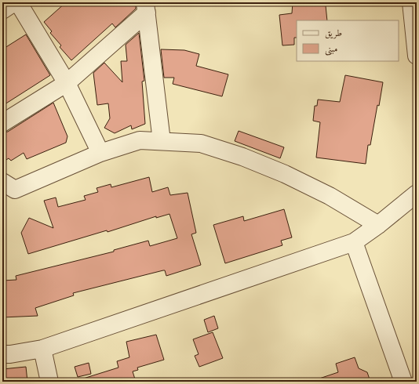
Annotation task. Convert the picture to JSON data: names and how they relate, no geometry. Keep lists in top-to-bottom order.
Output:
{
  "legend": ["طريق", "مبنى"]
}
